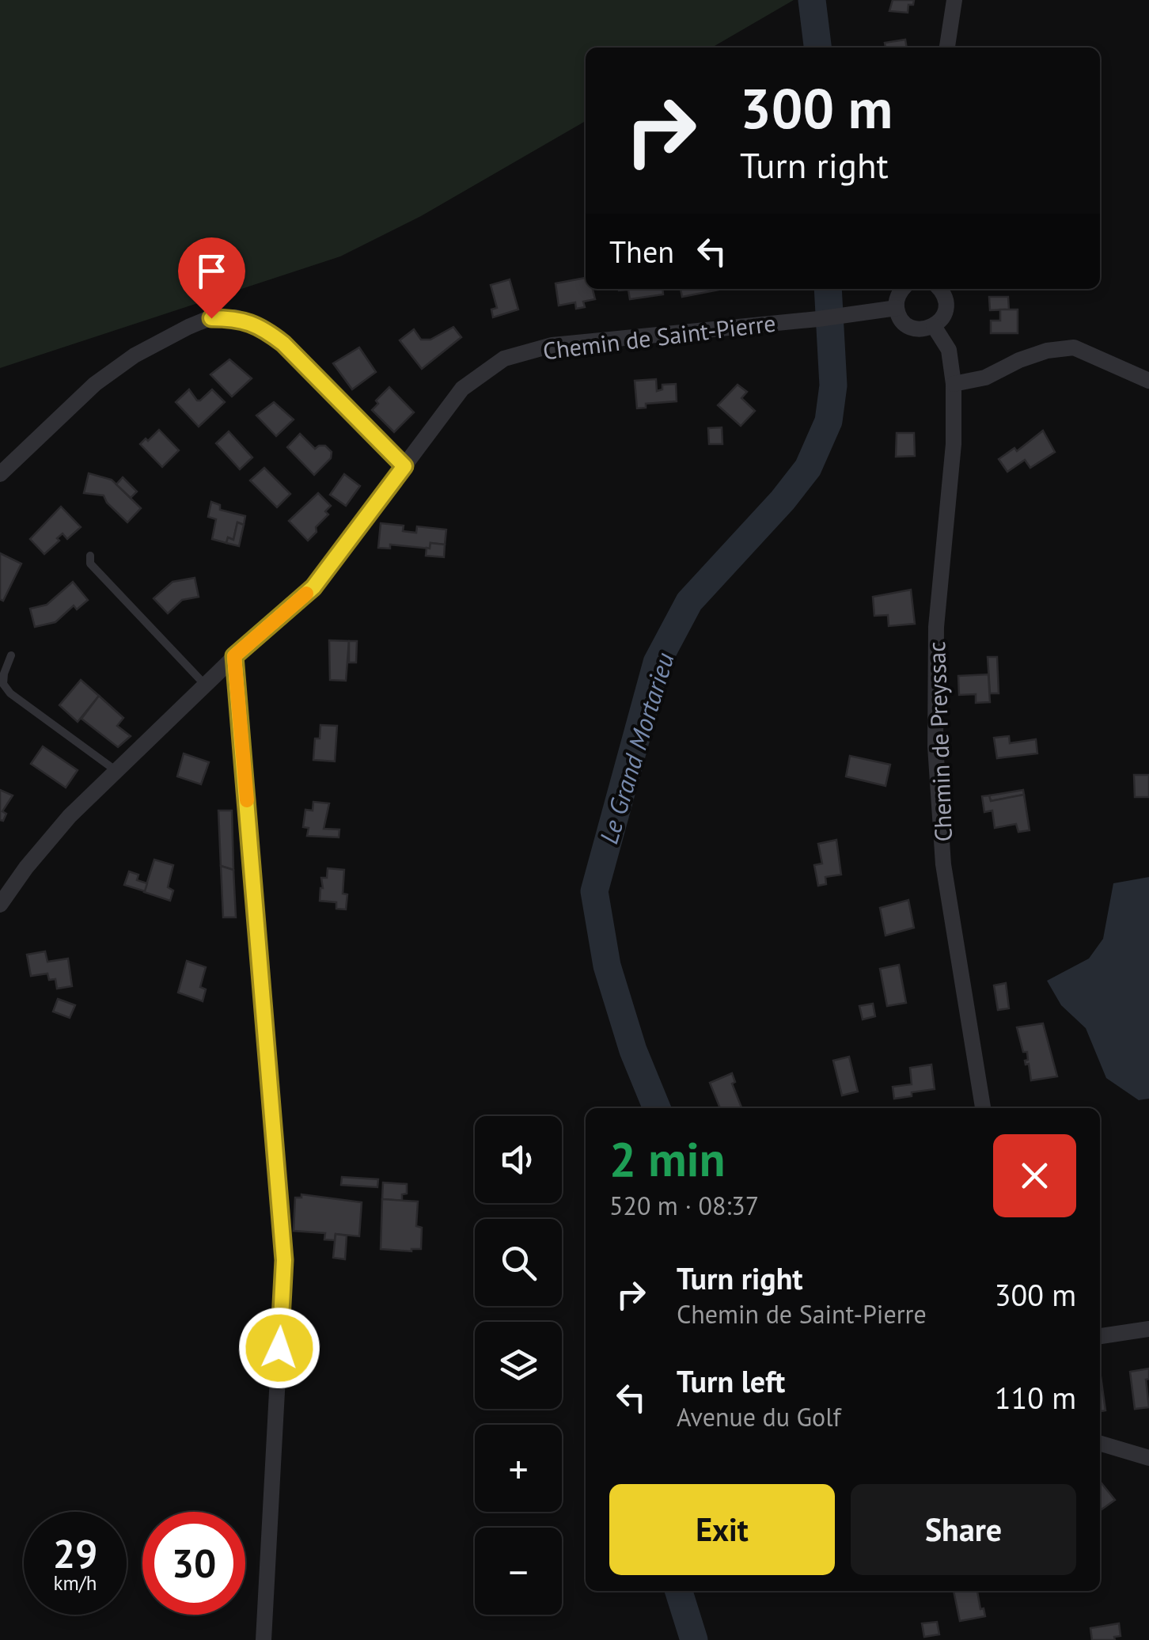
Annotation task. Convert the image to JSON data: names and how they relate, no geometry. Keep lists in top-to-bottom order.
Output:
{
  "streets": {
    "street": ["Chemin de Saint-Pierre", "Chemin de Preyssac"]
  },
  "water": ["Le Grand Mortarieu"],
  "page": {
    "turn": ["300 m", "Turn right"],
    "then": "Then",
    "heading": ["2 min", "520 m · 08:37"],
    "map_buttons": ["+", "−"],
    "list": [
      {
        "name": "Turn right",
        "note": "Chemin de Saint-Pierre",
        "value": "300 m"
      },
      {
        "name": "Turn left",
        "note": "Avenue du Golf",
        "value": "110 m"
      }
    ],
    "buttons": ["Exit", "Share"],
    "speed": "29 km/h",
    "limit": "30"
  }
}
